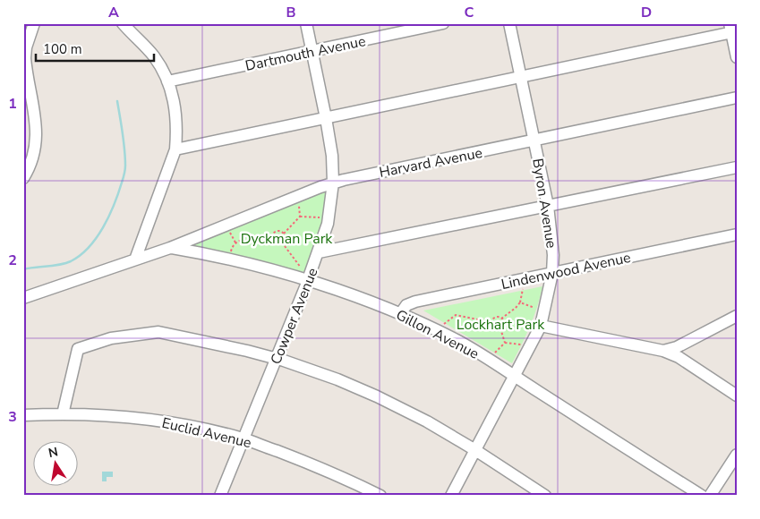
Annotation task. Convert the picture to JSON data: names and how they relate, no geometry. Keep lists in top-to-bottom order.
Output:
{
  "streets": {
    "street": [
      "Dartmouth Avenue",
      "Harvard Avenue",
      "Byron Avenue",
      "Lindenwood Avenue",
      "Cowper Avenue",
      "Gillon Avenue",
      "Euclid Avenue"
    ]
  },
  "crossings": [
    ["Dartmouth Avenue", "Cowper Avenue"],
    ["Harvard Avenue", "Byron Avenue"],
    ["Harvard Avenue", "Cowper Avenue"],
    ["Harvard Avenue", "Gillon Avenue"],
    ["Byron Avenue", "Lindenwood Avenue"],
    ["Byron Avenue", "Gillon Avenue"],
    ["Lindenwood Avenue", "Gillon Avenue"],
    ["Cowper Avenue", "Gillon Avenue"],
    ["Cowper Avenue", "Euclid Avenue"]
  ],
  "parks": ["Dyckman Park", "Lockhart Park"],
  "scale_bar": "100 m",
  "north": "top",
  "grid": {
    "columns": [
      "A",
      "B",
      "C",
      "D"
    ],
    "rows": ["1", "2", "3"]
  }
}
